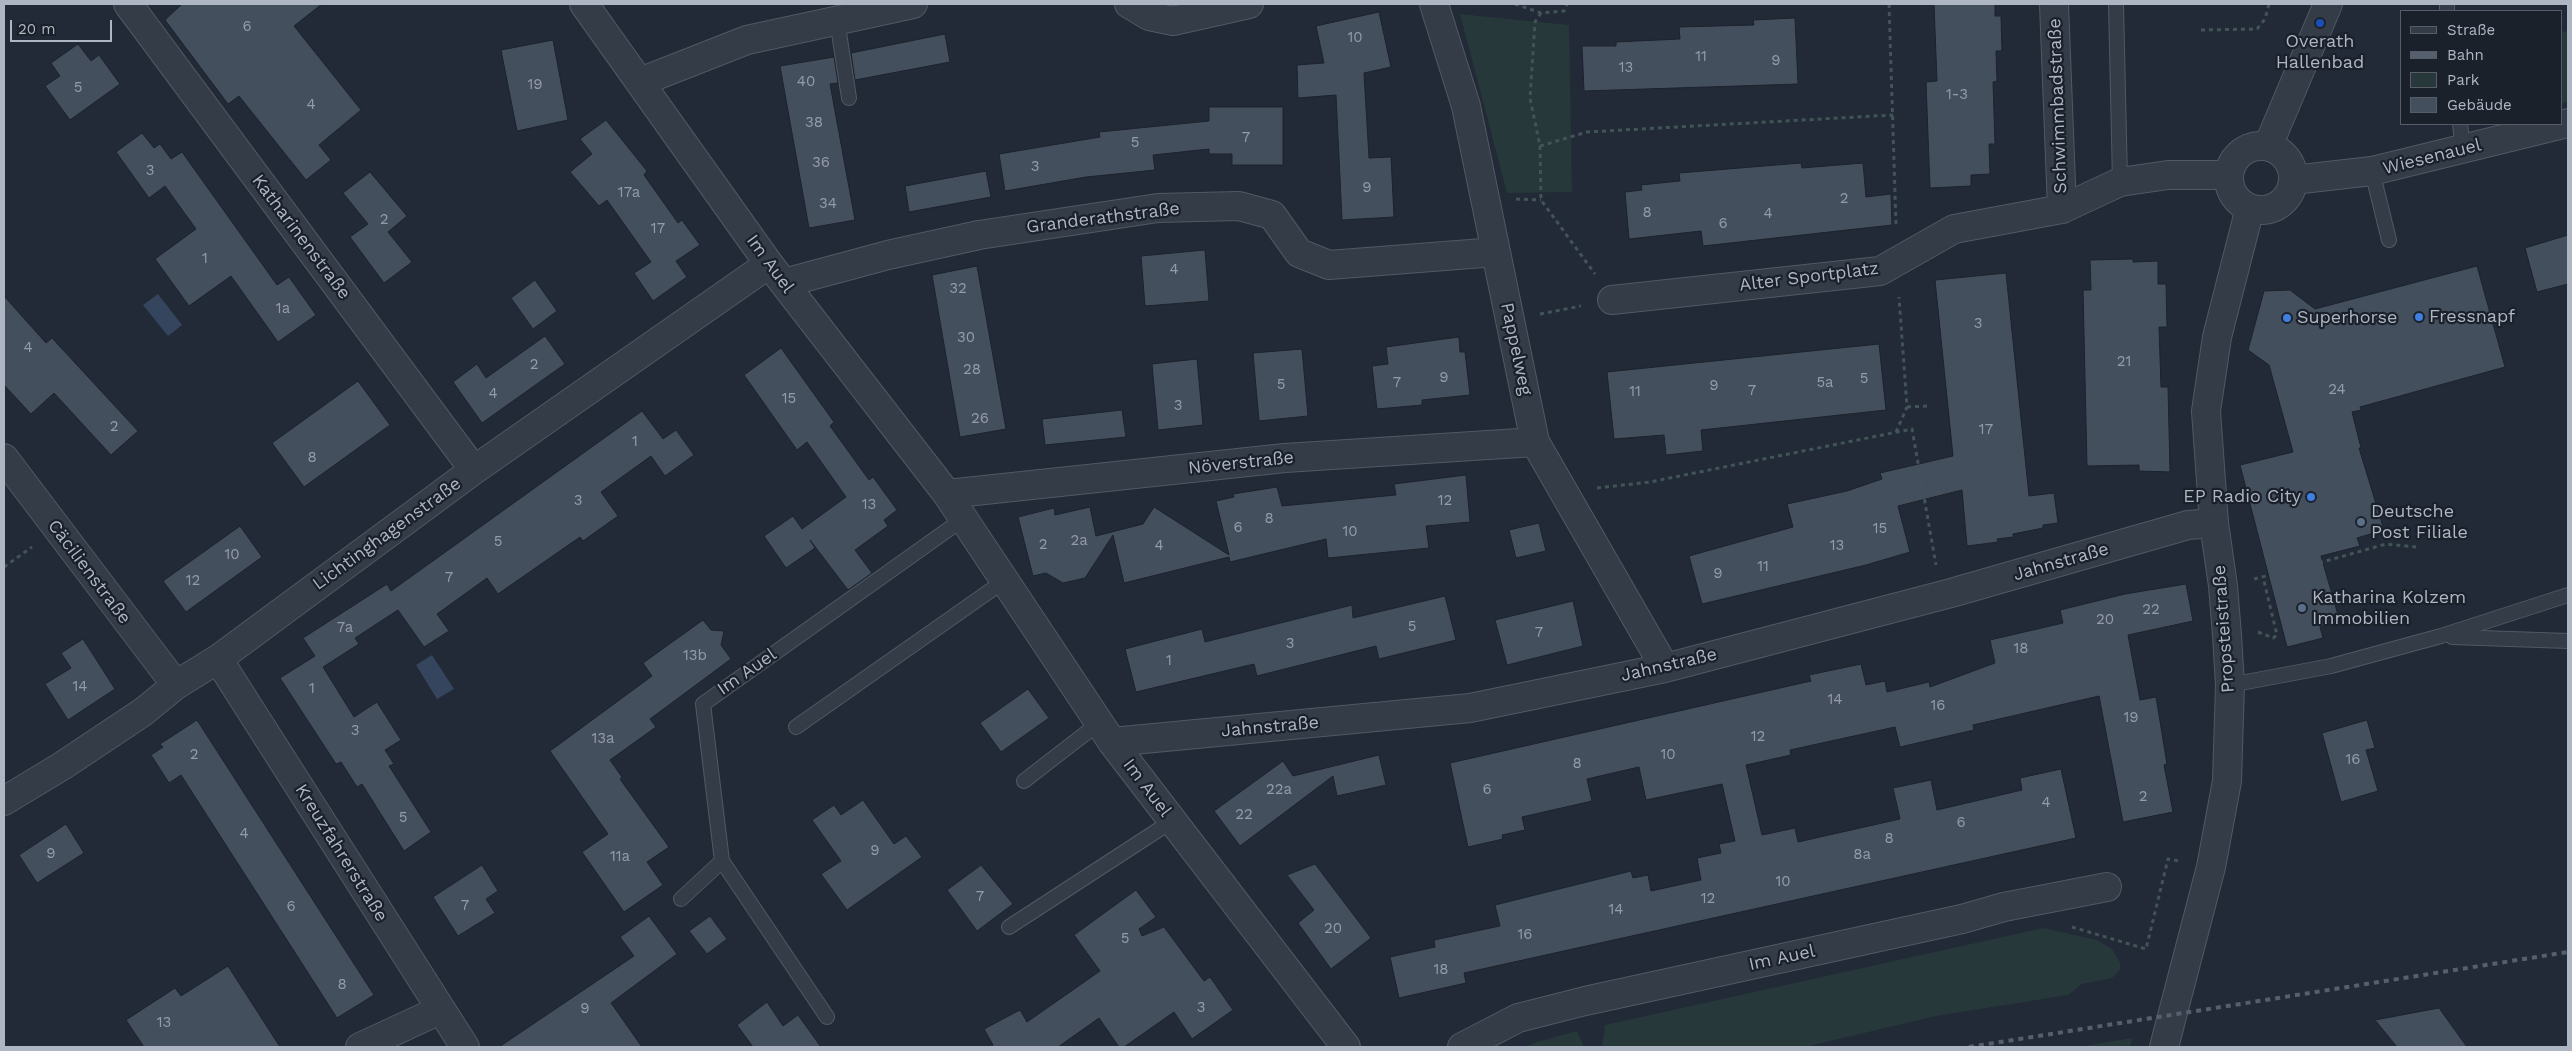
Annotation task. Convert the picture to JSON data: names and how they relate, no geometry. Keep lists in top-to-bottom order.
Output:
{
  "streets": {
    "street": [
      "Schwimmbadstraße",
      "Wiesenauel",
      "Granderathstraße",
      "Katharinenstraße",
      "Im Auel",
      "Alter Sportplatz",
      "Pappelweg",
      "Növerstraße",
      "Lichtinghagenstraße",
      "Jahnstraße",
      "Cäcilienstraße",
      "Propsteistraße",
      "Kreuzfahrerstraße"
    ]
  },
  "crossings": [
    ["Schwimmbadstraße", "Alter Sportplatz"],
    ["Wiesenauel", "Alter Sportplatz"],
    ["Wiesenauel", "Propsteistraße"],
    ["Granderathstraße", "Im Auel"],
    ["Granderathstraße", "Pappelweg"],
    ["Granderathstraße", "Lichtinghagenstraße"],
    ["Katharinenstraße", "Lichtinghagenstraße"],
    ["Im Auel", "Növerstraße"],
    ["Im Auel", "Lichtinghagenstraße"],
    ["Im Auel", "Jahnstraße"],
    ["Alter Sportplatz", "Propsteistraße"],
    ["Pappelweg", "Növerstraße"],
    ["Pappelweg", "Jahnstraße"],
    ["Lichtinghagenstraße", "Cäcilienstraße"],
    ["Lichtinghagenstraße", "Kreuzfahrerstraße"],
    ["Jahnstraße", "Propsteistraße"]
  ],
  "places": [
    "Overath Hallenbad",
    "Fressnapf",
    "Superhorse",
    "EP Radio City",
    "Deutsche Post Filiale",
    "Katharina Kolzem Immobilien"
  ],
  "house_numbers": [
    "6",
    "10",
    "11",
    "9",
    "13",
    "40",
    "19",
    "5",
    "1-3",
    "4",
    "38",
    "7",
    "5",
    "36",
    "3",
    "3",
    "9",
    "17a",
    "2",
    "34",
    "8",
    "4",
    "2",
    "6",
    "17",
    "1",
    "4",
    "32",
    "1a",
    "3",
    "30",
    "4",
    "21",
    "2",
    "28",
    "9",
    "5",
    "7",
    "5a",
    "5",
    "9",
    "24",
    "7",
    "11",
    "4",
    "15",
    "3",
    "26",
    "2",
    "17",
    "1",
    "8",
    "3",
    "12",
    "13",
    "8",
    "6",
    "15",
    "10",
    "2a",
    "5",
    "2",
    "4",
    "13",
    "10",
    "11",
    "9",
    "7",
    "12",
    "22",
    "20",
    "5",
    "7a",
    "7",
    "3",
    "18",
    "13b",
    "1",
    "14",
    "1",
    "14",
    "16",
    "19",
    "3",
    "12",
    "13a",
    "2",
    "10",
    "16",
    "8",
    "22a",
    "6",
    "2",
    "4",
    "22",
    "5",
    "6",
    "4",
    "8",
    "9",
    "9",
    "8a",
    "11a",
    "10",
    "7",
    "12",
    "7",
    "6",
    "14",
    "20",
    "16",
    "5",
    "18",
    "8",
    "3",
    "9",
    "13"
  ],
  "legend": [
    "Straße",
    "Bahn",
    "Park",
    "Gebäude"
  ],
  "scale_bar": "20 m"
}
